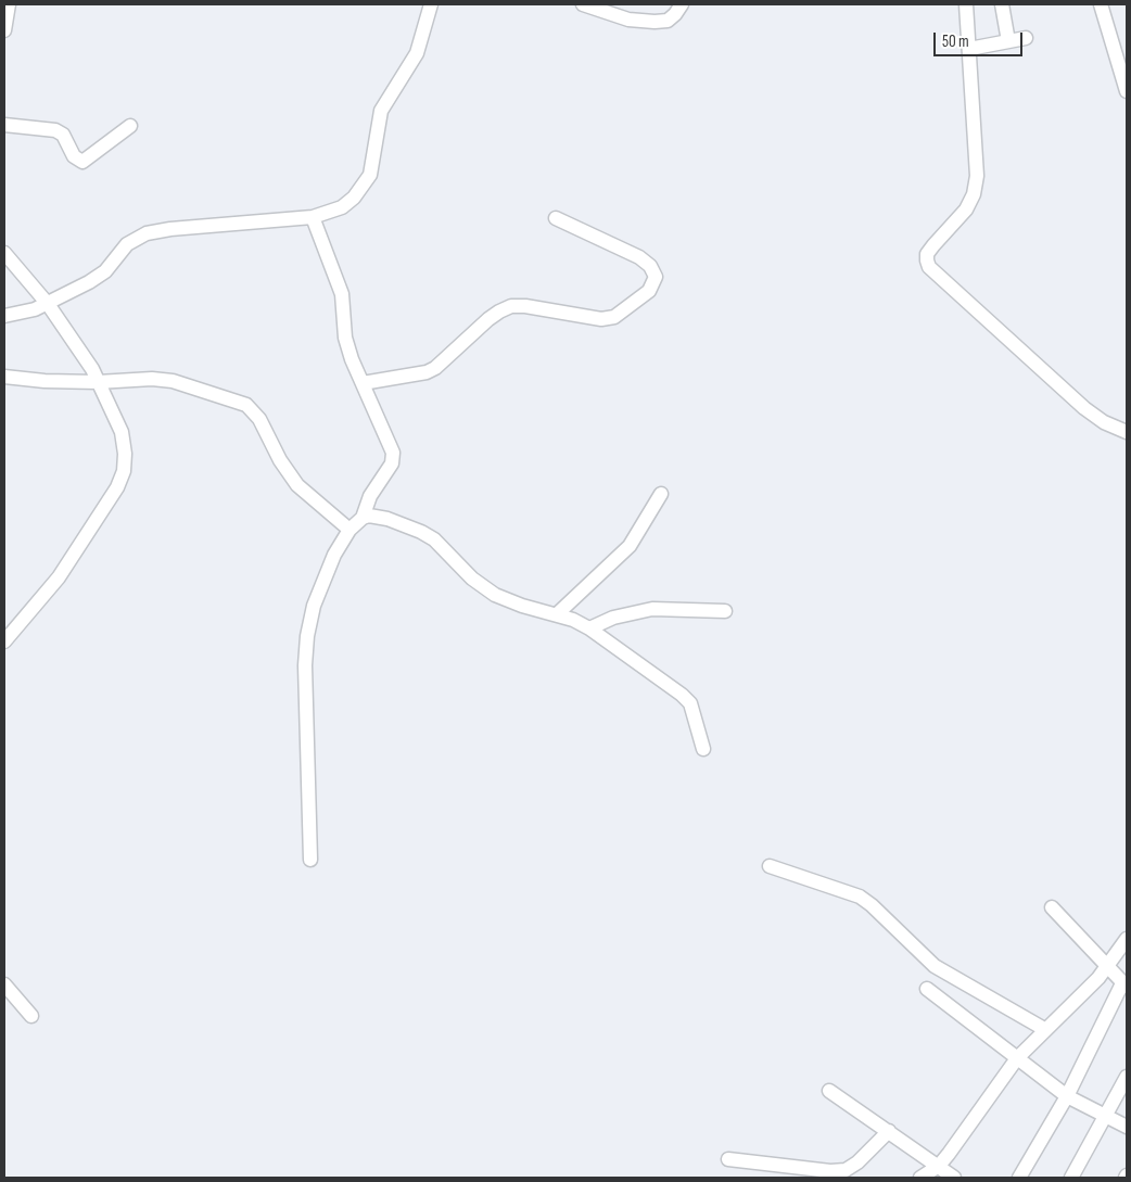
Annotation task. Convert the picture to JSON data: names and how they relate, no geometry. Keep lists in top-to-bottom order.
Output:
{
  "scale_bar": "50 m"
}
